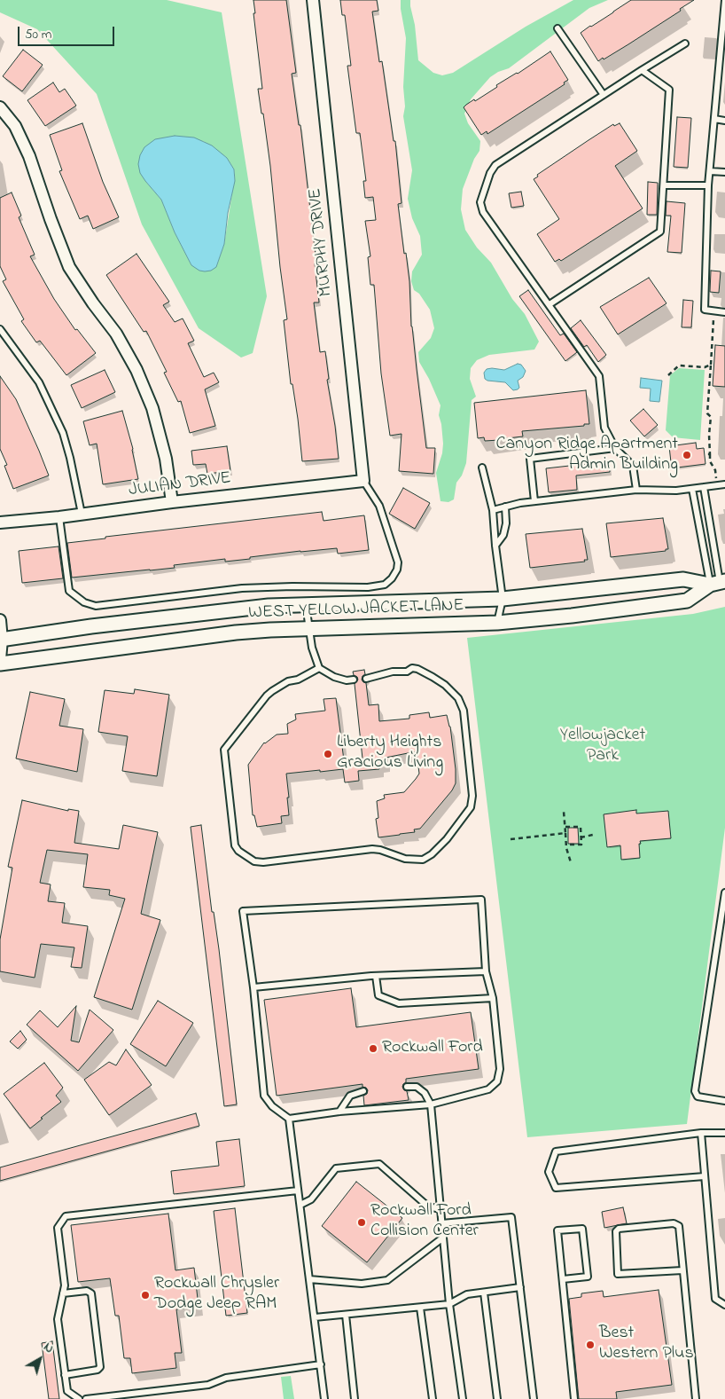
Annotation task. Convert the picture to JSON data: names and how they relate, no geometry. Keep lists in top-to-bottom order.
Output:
{
  "streets": {
    "street": ["MURPHY DRIVE", "JULIAN DRIVE", "WEST YELLOW JACKET LANE"]
  },
  "crossings": [
    ["MURPHY DRIVE", "JULIAN DRIVE"]
  ],
  "parks": ["Yellowjacket Park"],
  "places": [
    "Canyon Ridge Apartment Admin Building",
    "Liberty Heights Gracious Living",
    "Rockwall Ford",
    "Rockwall Ford Collision Center",
    "Rockwall Chrysler Dodge Jeep RAM",
    "Best Western Plus"
  ],
  "scale_bar": "50 m",
  "north": "top right"
}
